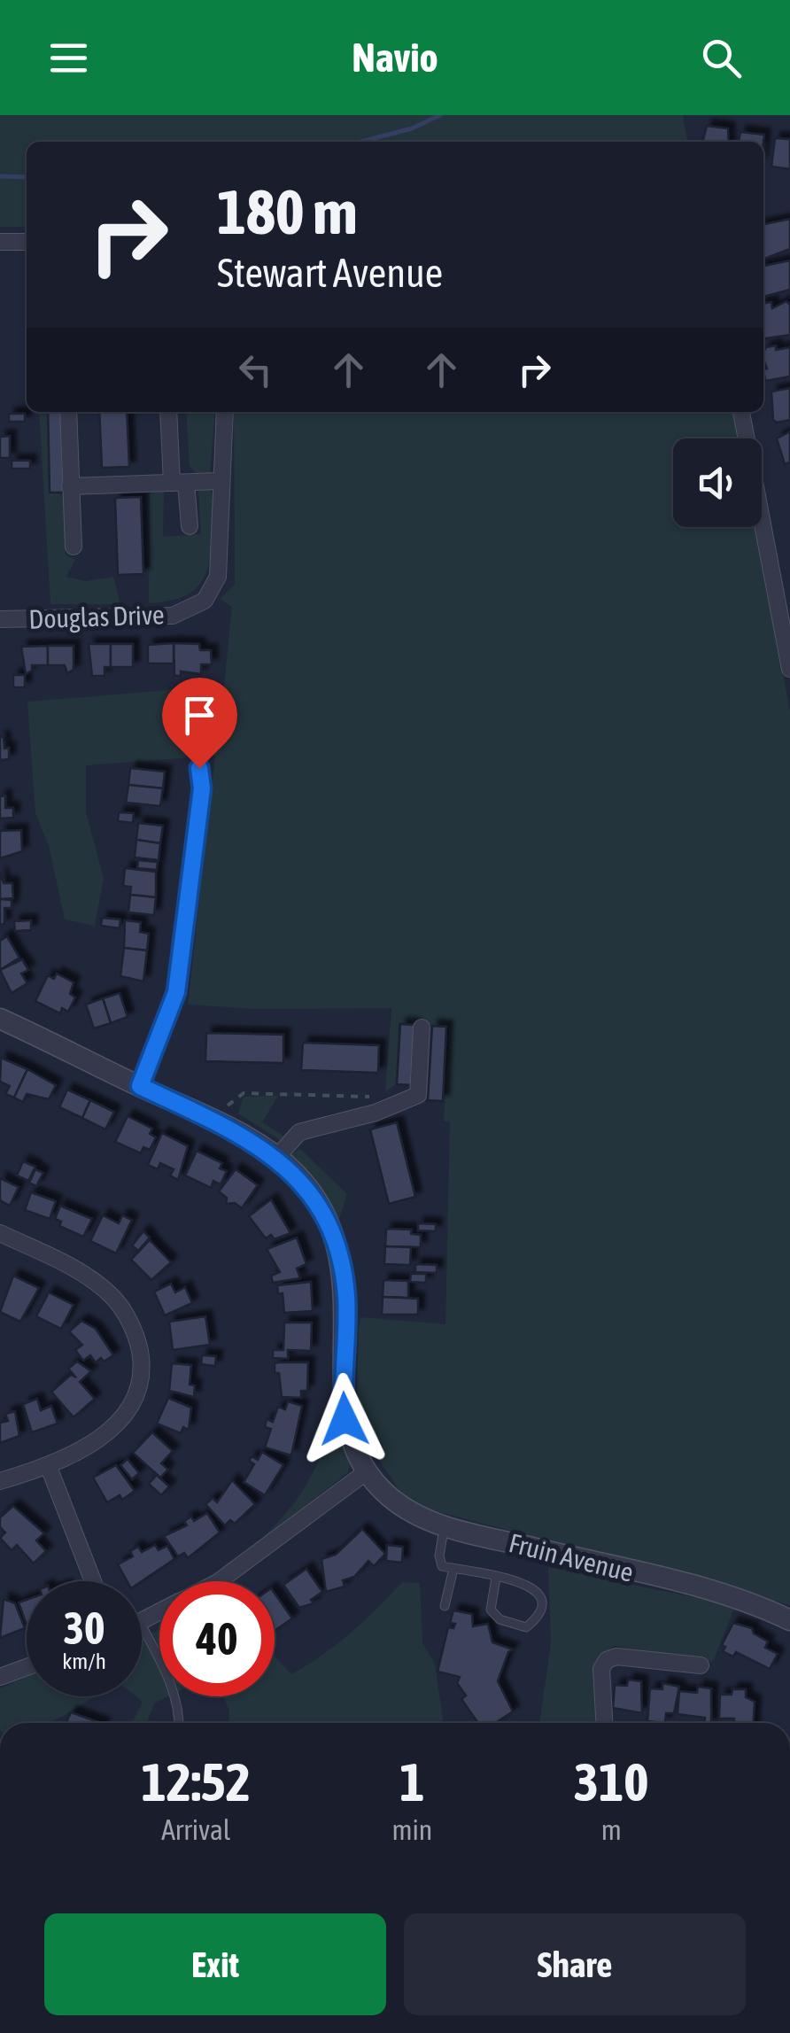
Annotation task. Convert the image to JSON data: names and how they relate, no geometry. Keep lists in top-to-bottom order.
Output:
{
  "streets": {
    "street": ["Douglas Drive", "Fruin Avenue"]
  },
  "page": {
    "header": "Navio",
    "turn": ["180 m", "Stewart Avenue"],
    "speed": "30 km/h",
    "limit": "40",
    "eta": [
      "12:52",
      "Arrival",
      "1",
      "min",
      "310",
      "m"
    ],
    "buttons": ["Exit", "Share"]
  }
}
